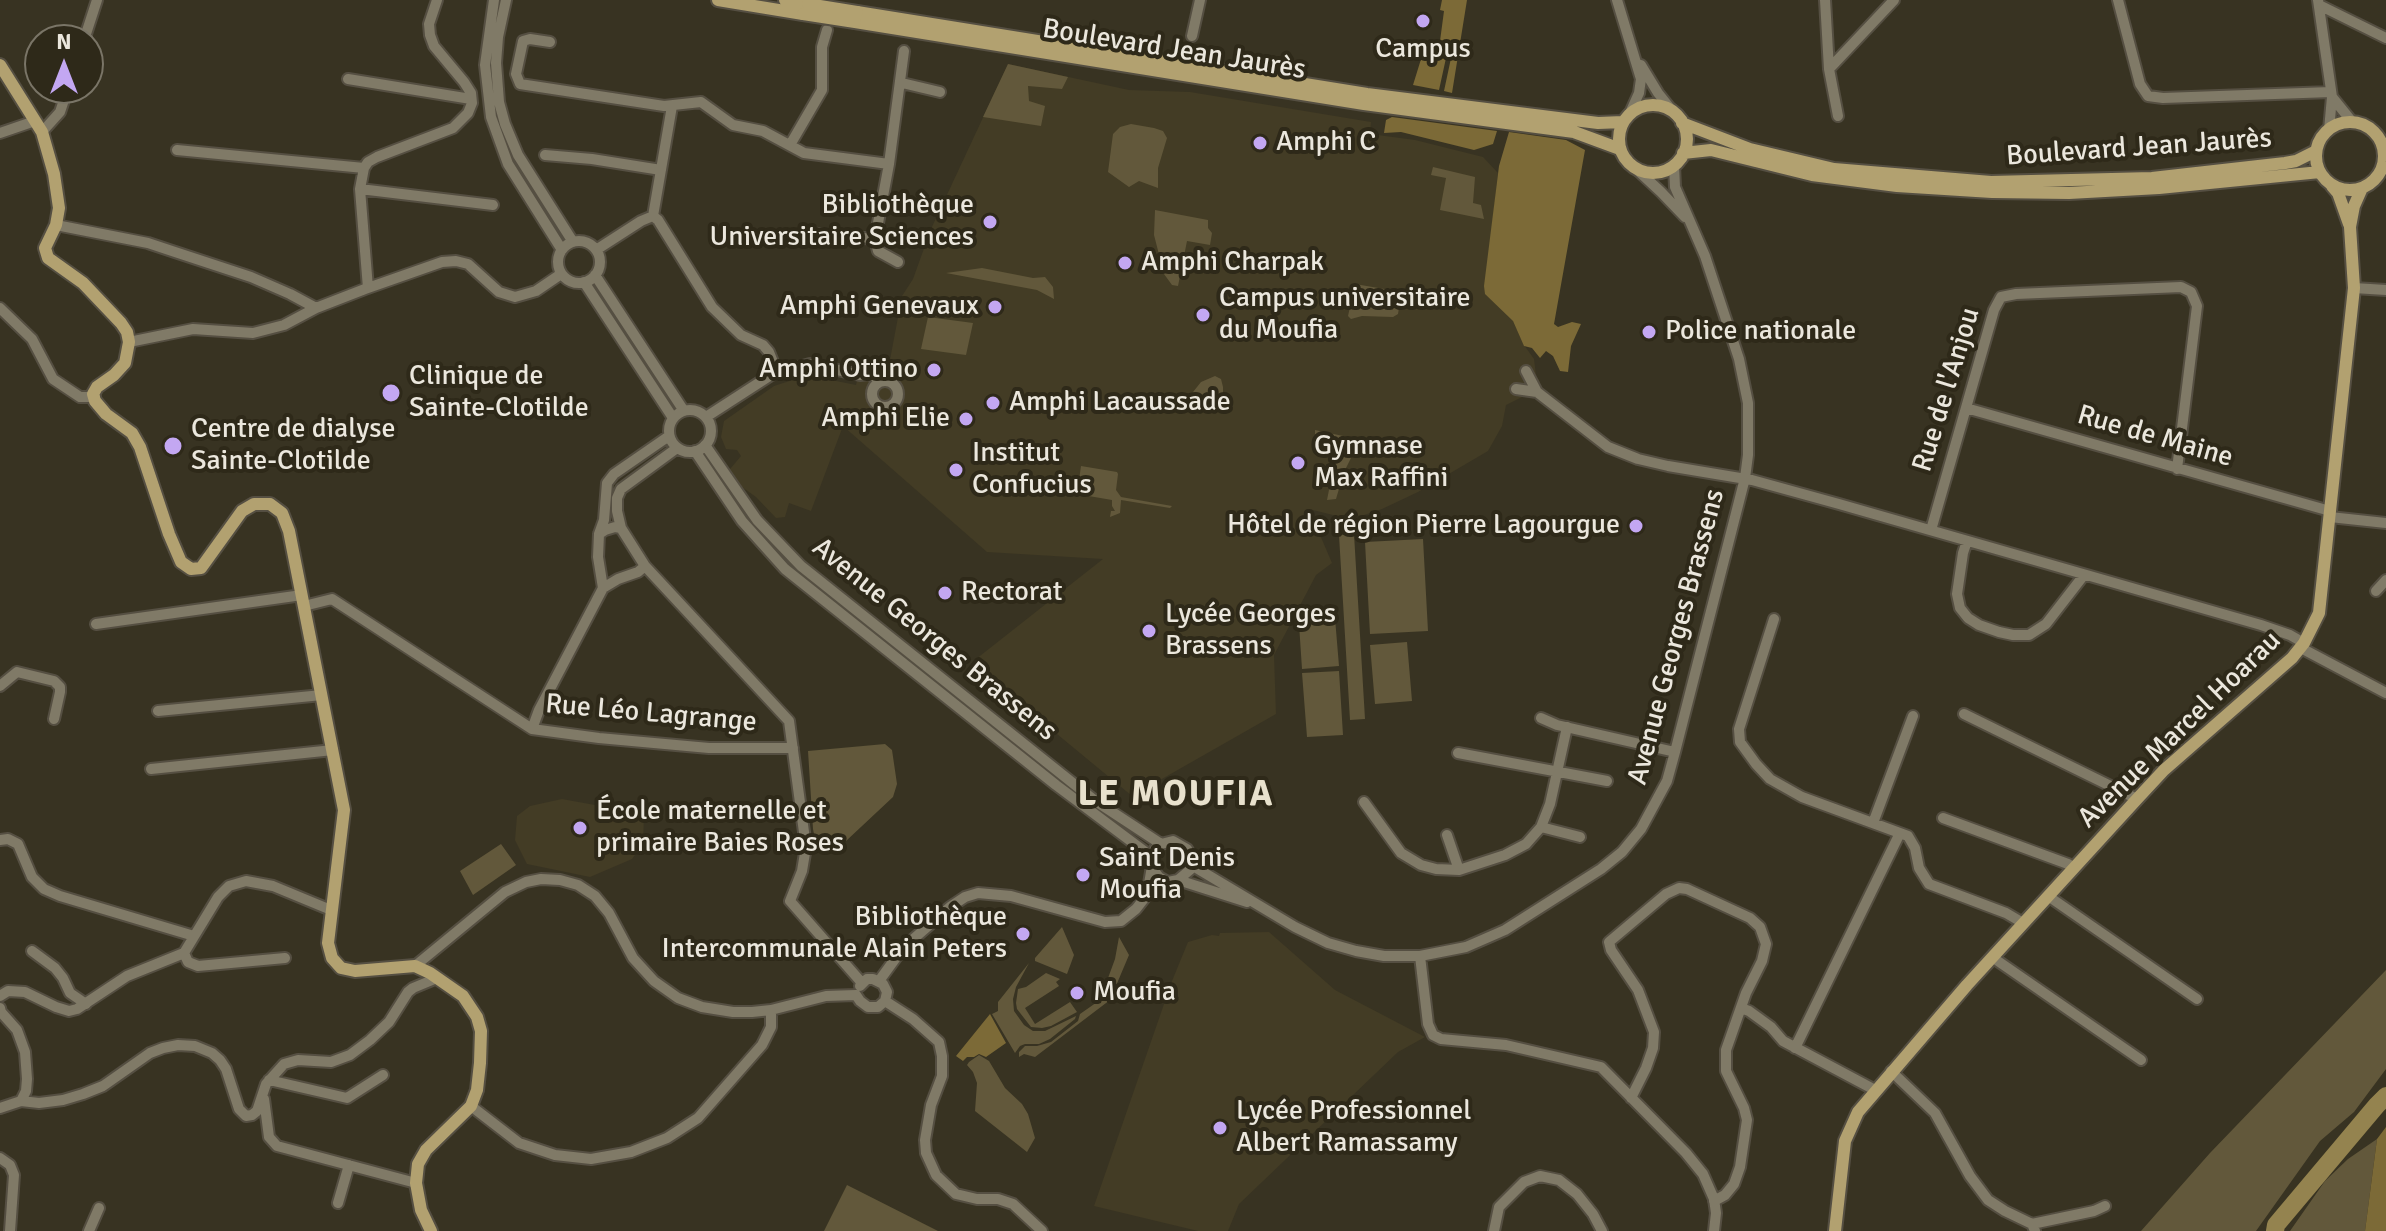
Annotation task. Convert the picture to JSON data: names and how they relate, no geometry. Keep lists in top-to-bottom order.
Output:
{
  "streets": {
    "main road": ["Boulevard Jean Jaurès", "Avenue Marcel Hoarau"],
    "street": [
      "Rue de l'Anjou",
      "Rue de Maine",
      "Avenue Georges Brassens",
      "Rue Léo Lagrange"
    ]
  },
  "crossings": [
    ["Boulevard Jean Jaurès", "Avenue Georges Brassens"],
    ["Boulevard Jean Jaurès", "Avenue Marcel Hoarau"],
    ["Rue de l'Anjou", "Rue de Maine"],
    ["Rue de Maine", "Avenue Marcel Hoarau"]
  ],
  "districts": ["LE MOUFIA"],
  "places": [
    "Campus",
    "Amphi C",
    "Bibliothèque Universitaire Sciences",
    "Amphi Charpak",
    "Amphi Genevaux",
    "Campus universitaire du Moufia",
    "Police nationale",
    "Amphi Ottino",
    "Clinique de Sainte-Clotilde",
    "Amphi Lacaussade",
    "Amphi Elie",
    "Centre de dialyse Sainte-Clotilde",
    "Gymnase Max Raffini",
    "Institut Confucius",
    "Hôtel de région Pierre Lagourgue",
    "Rectorat",
    "Lycée Georges Brassens",
    "École maternelle et primaire Baies Roses",
    "Saint Denis Moufia",
    "Bibliothèque Intercommunale Alain Peters",
    "Moufia",
    "Lycée Professionnel Albert Ramassamy"
  ],
  "north": "top"
}
